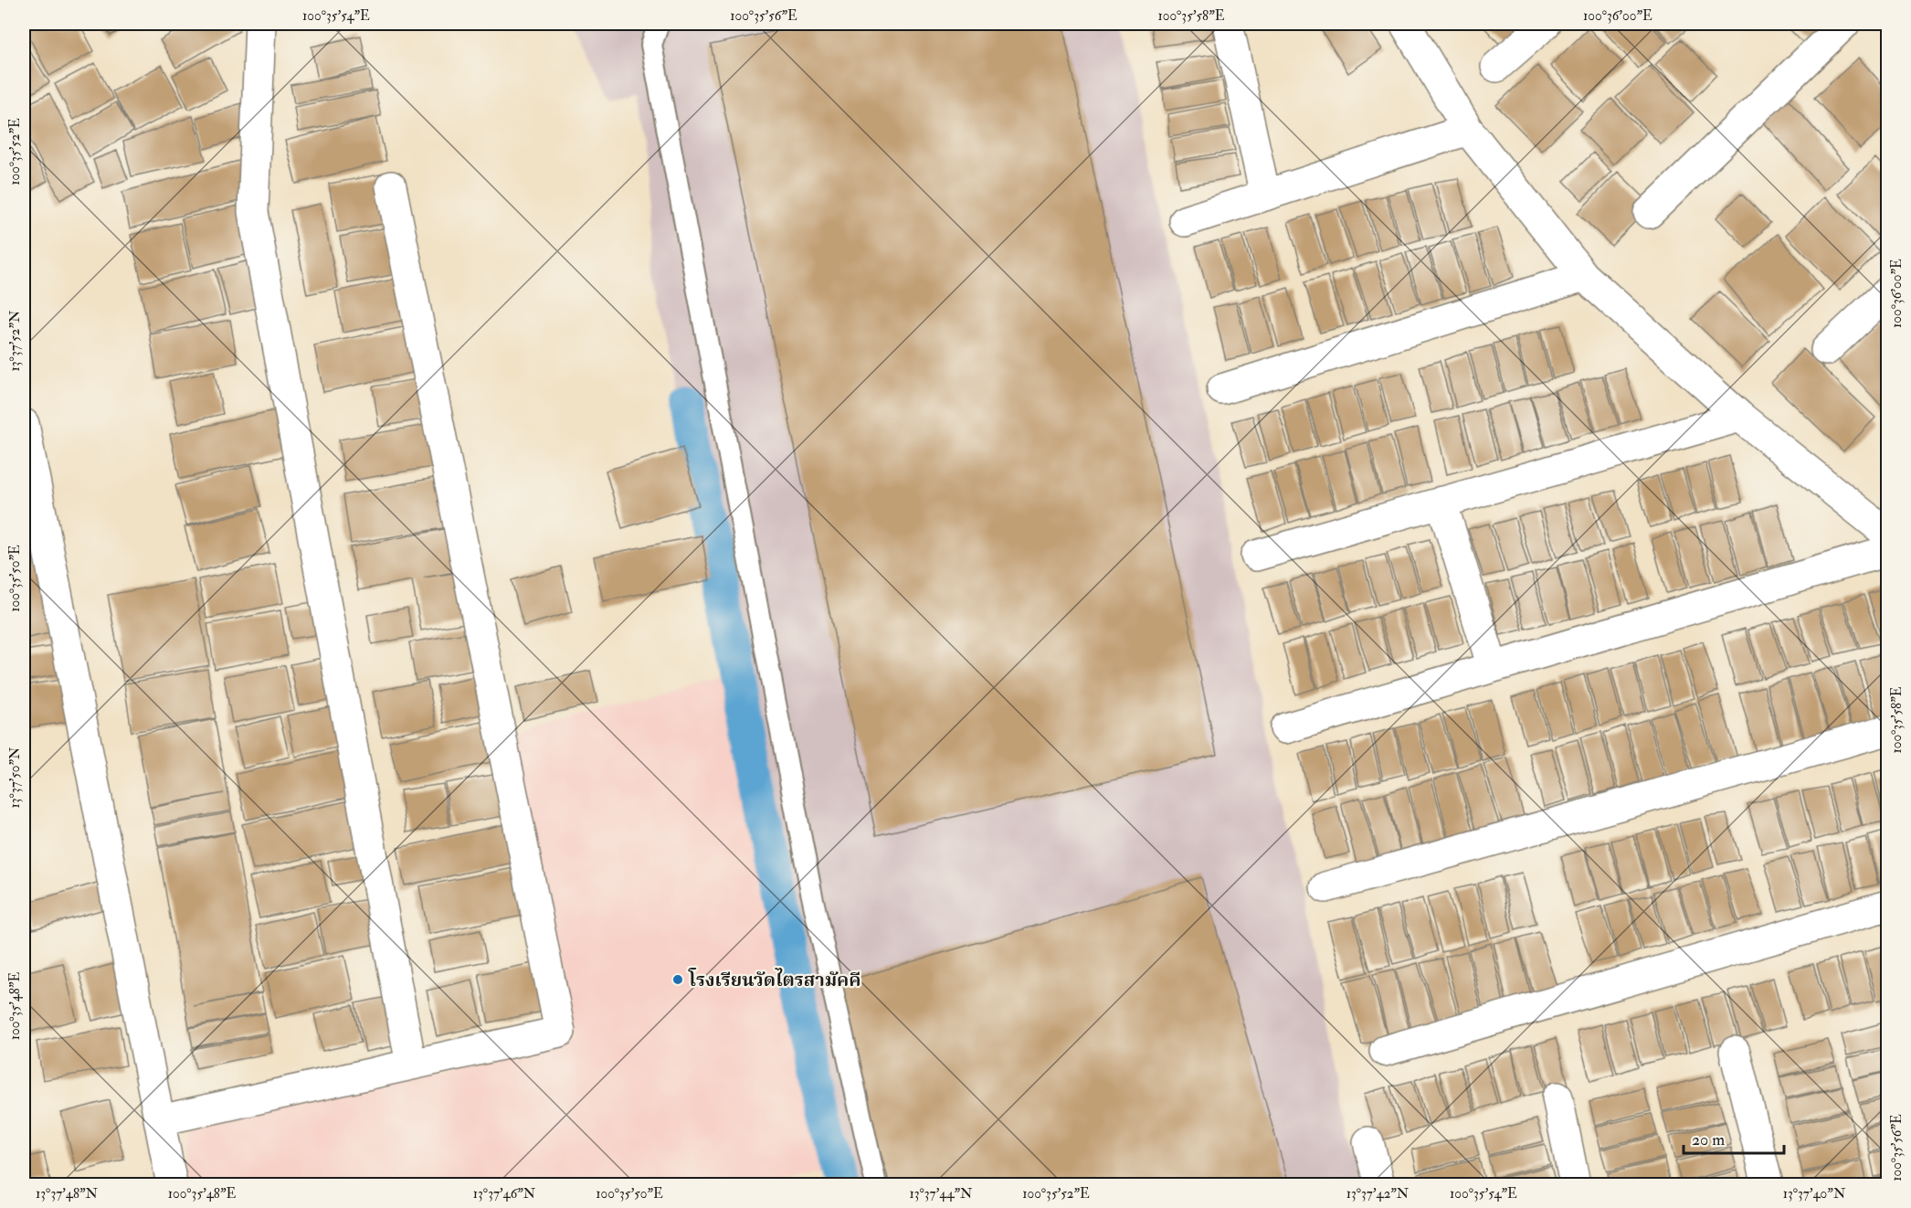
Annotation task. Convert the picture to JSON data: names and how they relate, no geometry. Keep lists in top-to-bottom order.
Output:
{
  "places": ["โรงเรียนวัดไตรสามัคคี"],
  "scale_bar": "20 m",
  "coordinates": [
    "100°35'54\"E",
    "100°35'56\"E",
    "100°35'58\"E",
    "100°36'00\"E",
    "100°35'52\"E",
    "13°37'52\"N",
    "100°35'50\"E",
    "13°37'50\"N",
    "100°35'48\"E",
    "13°37'48\"N",
    "13°37'46\"N",
    "13°37'44\"N",
    "13°37'42\"N",
    "13°37'40\"N"
  ]
}
